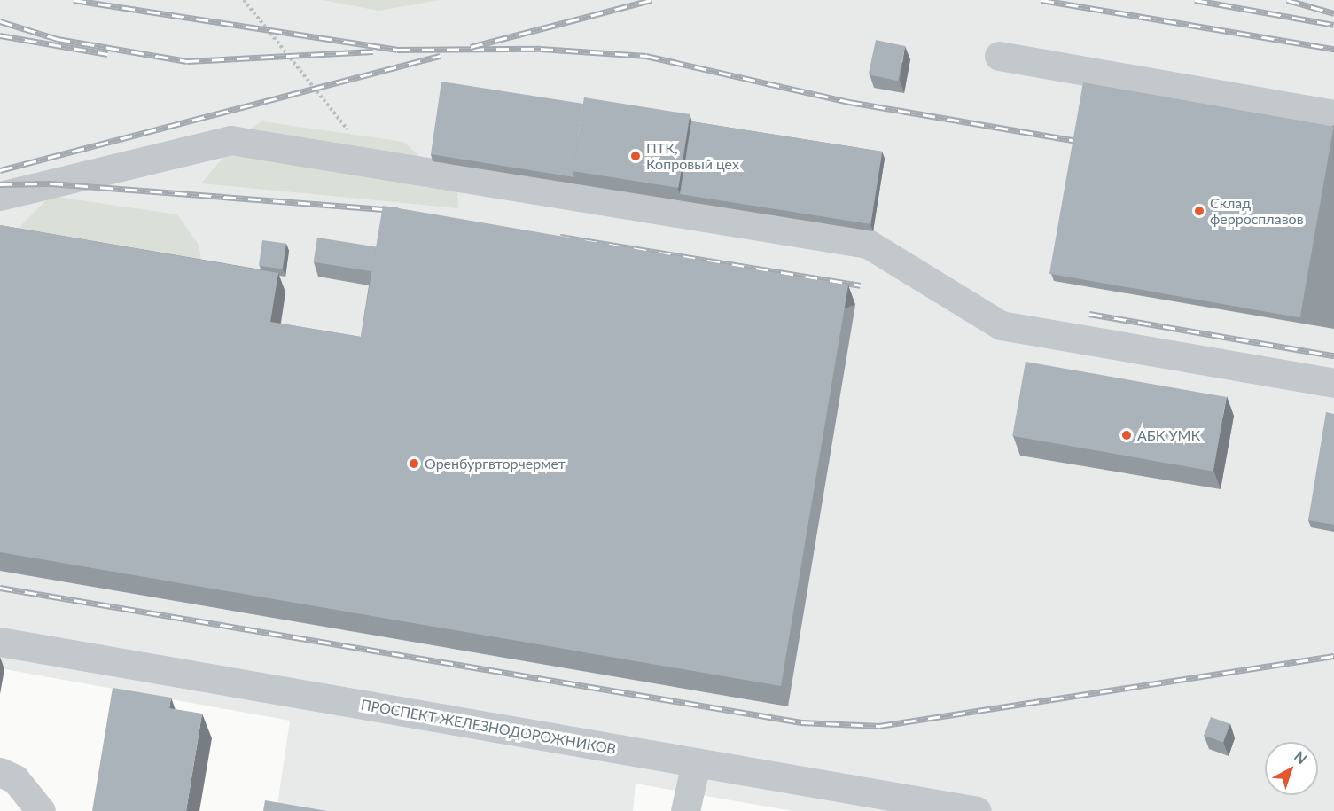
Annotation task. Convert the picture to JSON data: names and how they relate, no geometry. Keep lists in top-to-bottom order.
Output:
{
  "streets": {
    "street": ["ПРОСПЕКТ ЖЕЛЕЗНОДОРОЖНИКОВ"]
  },
  "places": [
    "ПТК, Копровый цех",
    "Склад ферросплавов",
    "АБК УМК",
    "Оренбургвторчермет"
  ],
  "north": "top right"
}
